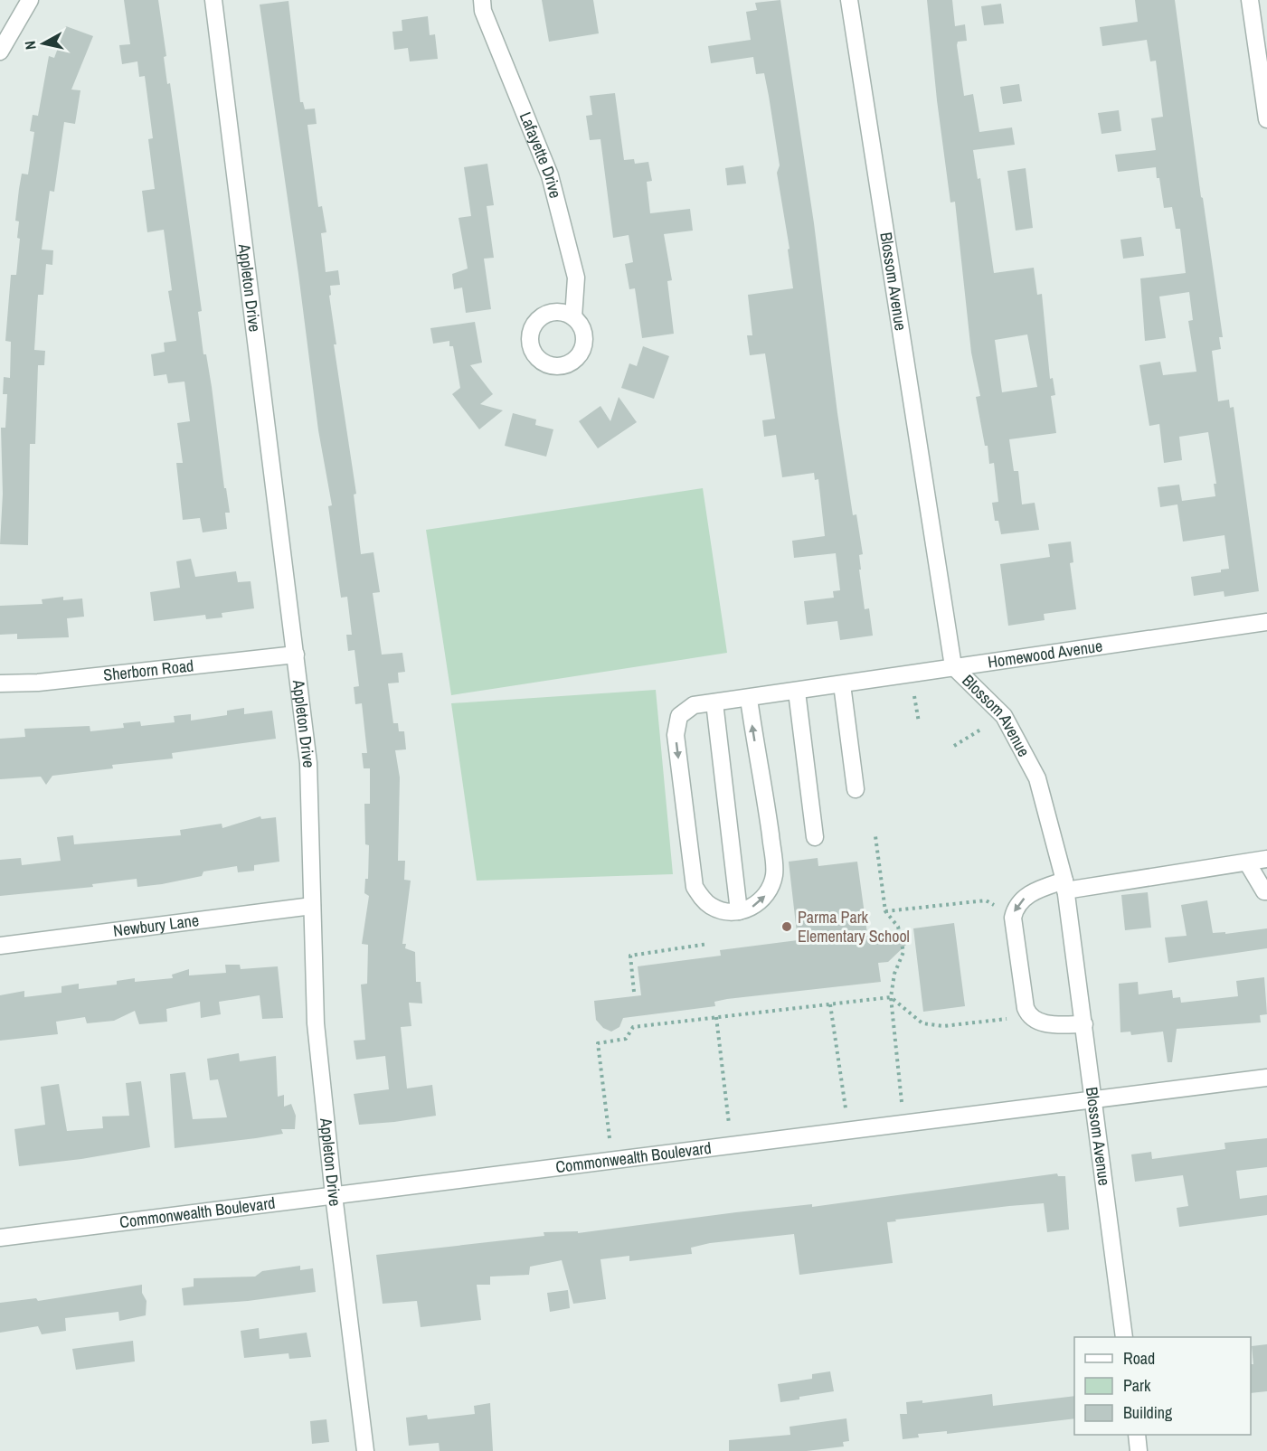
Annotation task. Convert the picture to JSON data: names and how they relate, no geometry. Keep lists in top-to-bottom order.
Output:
{
  "streets": {
    "street": [
      "Lafayette Drive",
      "Blossom Avenue",
      "Appleton Drive",
      "Homewood Avenue",
      "Sherborn Road",
      "Newbury Lane",
      "Commonwealth Boulevard"
    ]
  },
  "crossings": [
    ["Blossom Avenue", "Homewood Avenue"],
    ["Blossom Avenue", "Commonwealth Boulevard"],
    ["Appleton Drive", "Sherborn Road"],
    ["Appleton Drive", "Newbury Lane"],
    ["Appleton Drive", "Commonwealth Boulevard"]
  ],
  "places": ["Parma Park Elementary School"],
  "legend": ["Road", "Park", "Building"],
  "north": "left"
}
